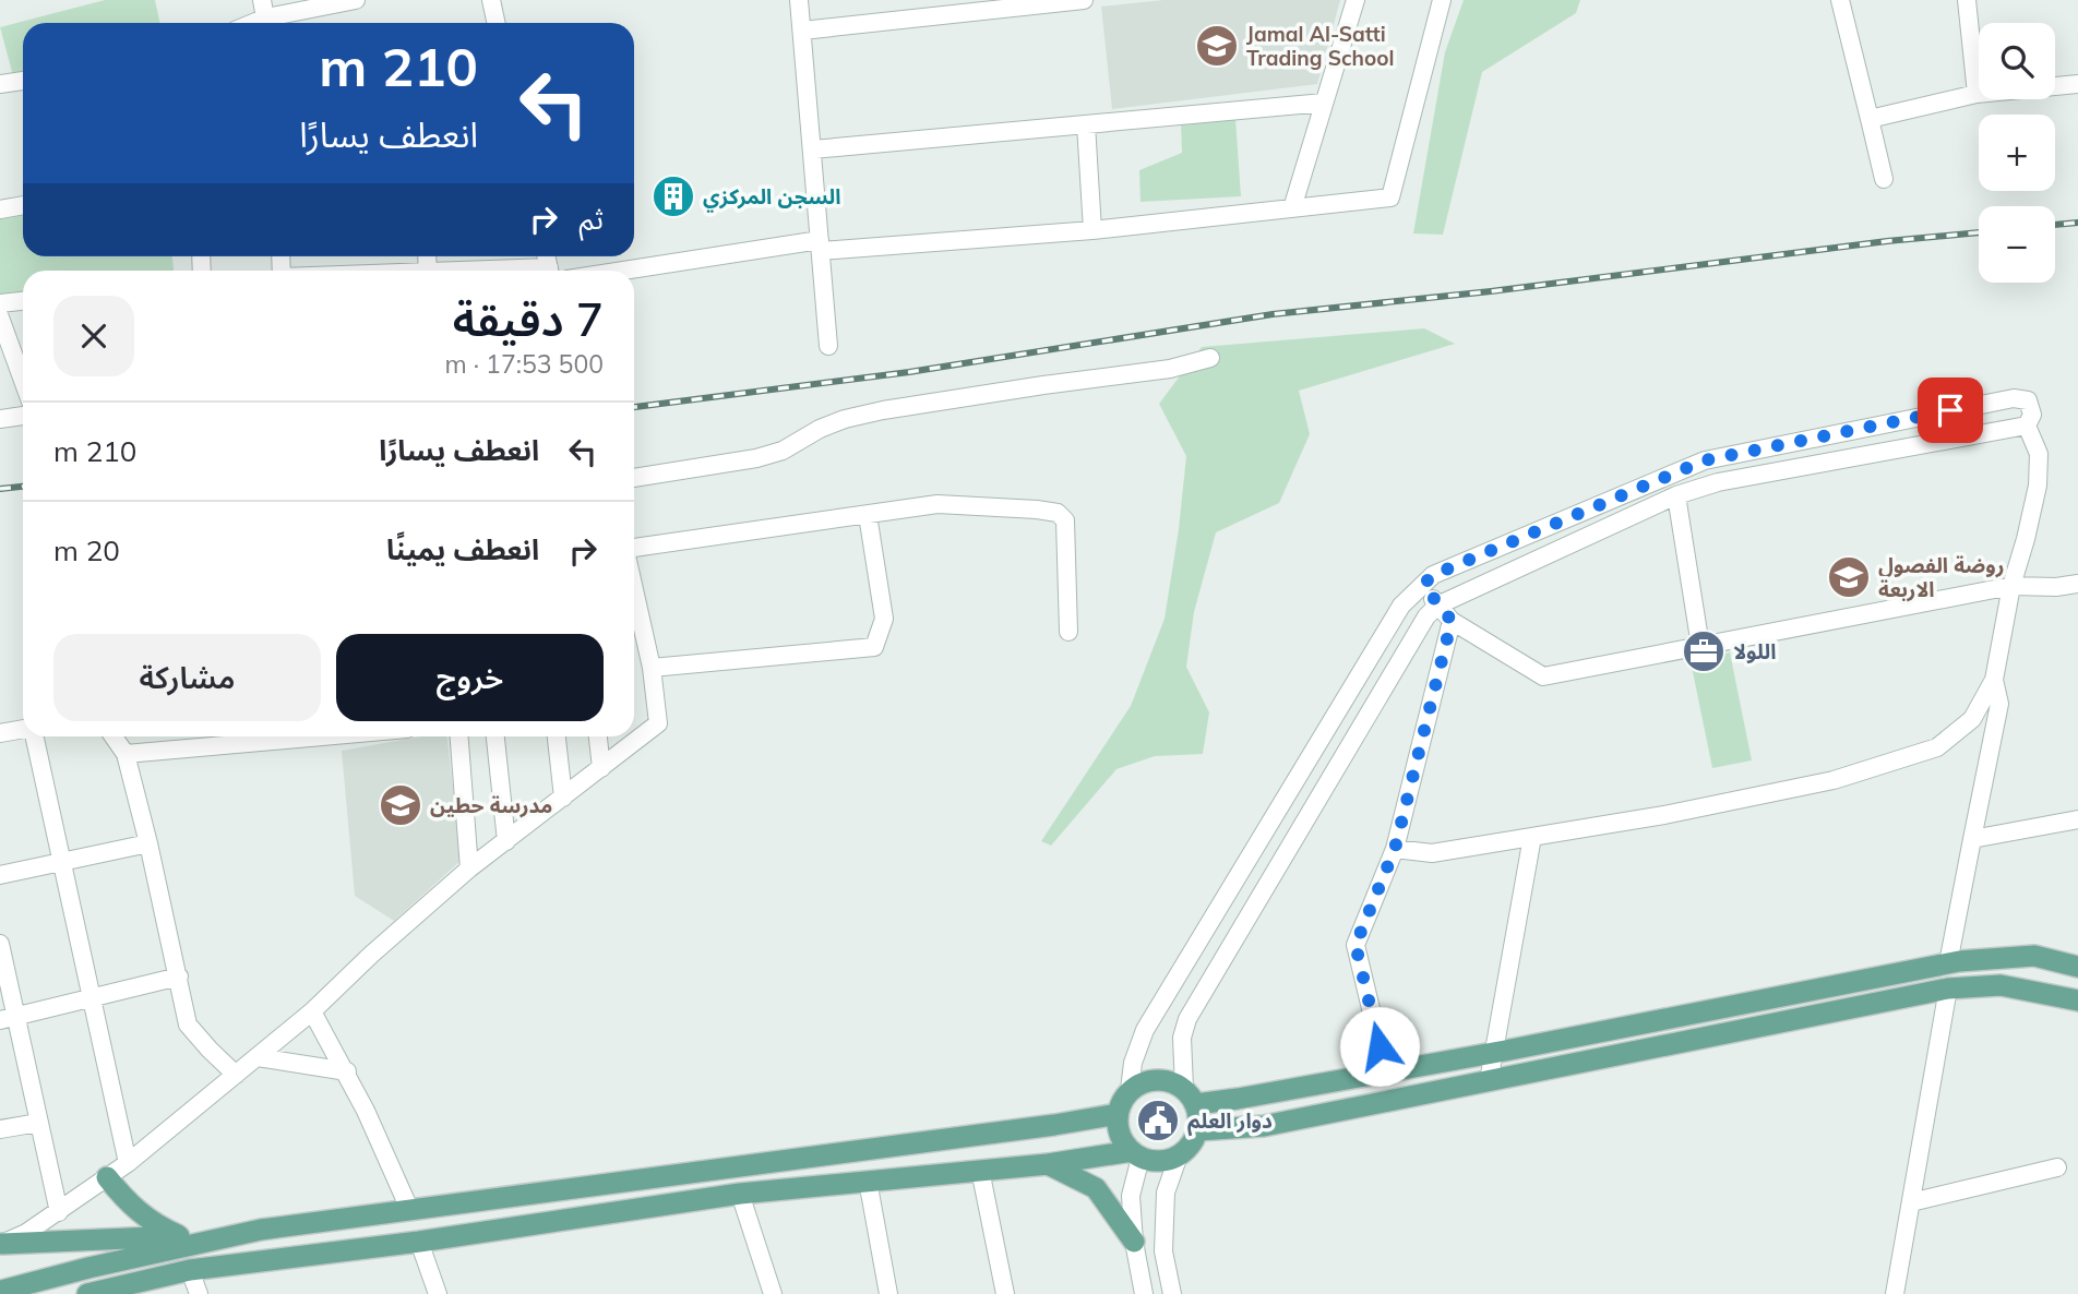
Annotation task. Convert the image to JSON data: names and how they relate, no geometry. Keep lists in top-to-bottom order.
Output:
{
  "places": {
    "school or university": ["Jamal Al-Satti Trading School", "روضة الفصول الاربعة", "مدرسة حطين"],
    "building": ["السجن المركزي"],
    "office": ["اللولا"],
    "public building": ["دوار العلم"]
  },
  "page": {
    "map_buttons": ["+", "−"],
    "turn": ["210 m", "انعطف يسارًا"],
    "then": "ثم",
    "heading": ["7 دقيقة", "500 m · 17:53"],
    "list": [
      {
        "name": "انعطف يسارًا",
        "value": "210 m"
      },
      {
        "name": "انعطف يمينًا",
        "value": "20 m"
      }
    ],
    "buttons": ["خروج", "مشاركة"]
  }
}
